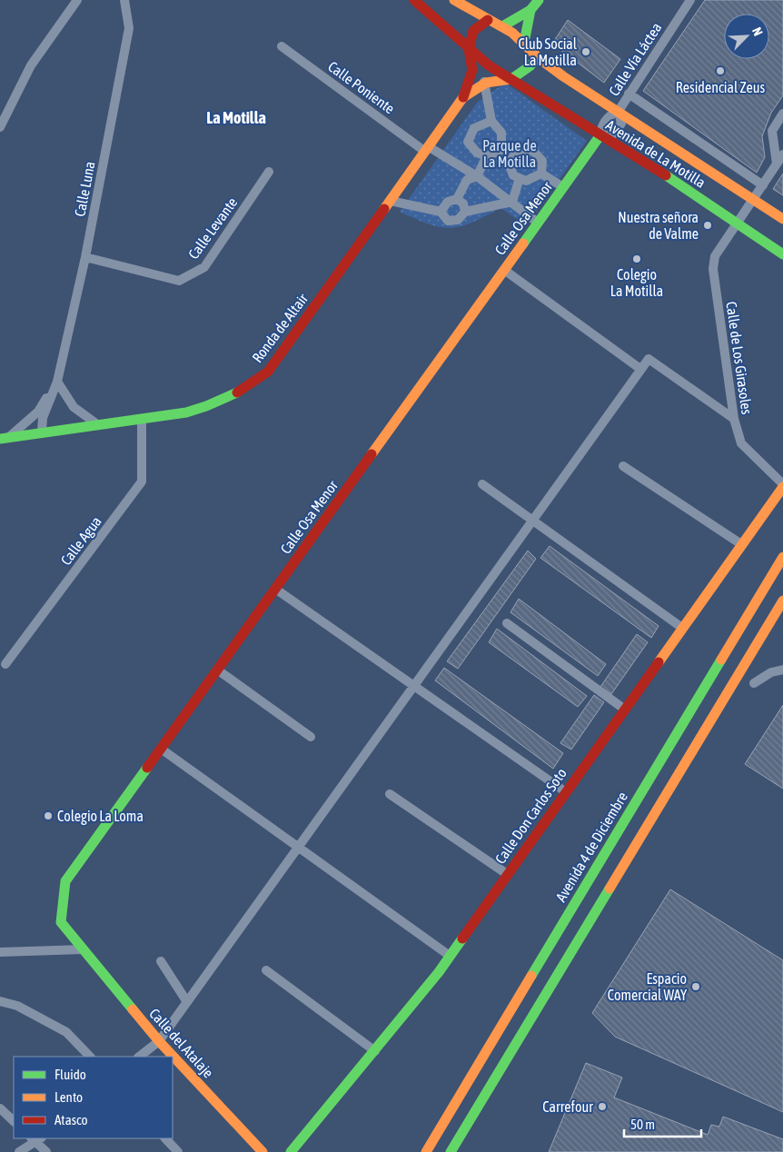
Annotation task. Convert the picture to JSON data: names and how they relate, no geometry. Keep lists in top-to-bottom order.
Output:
{
  "streets": {
    "street": [
      "Calle Vía Láctea",
      "Calle Poniente",
      "Avenida de La Motilla",
      "Calle Luna",
      "Calle Osa Menor",
      "Calle Levante",
      "Ronda de Altair",
      "Calle de Los Girasoles",
      "Calle Agua",
      "Calle Don Carlos Soto",
      "Avenida 4 de Diciembre",
      "Calle del Atalaje"
    ]
  },
  "crossings": [
    ["Calle Vía Láctea", "Avenida de La Motilla"],
    ["Calle Poniente", "Calle Osa Menor"],
    ["Calle Poniente", "Ronda de Altair"],
    ["Avenida de La Motilla", "Calle Osa Menor"],
    ["Avenida de La Motilla", "Ronda de Altair"],
    ["Avenida de La Motilla", "Calle de Los Girasoles"],
    ["Calle Luna", "Calle Levante"],
    ["Calle Luna", "Ronda de Altair"],
    ["Calle Osa Menor", "Calle del Atalaje"],
    ["Ronda de Altair", "Calle Agua"],
    ["Calle de Los Girasoles", "Calle Don Carlos Soto"]
  ],
  "districts": ["La Motilla"],
  "parks": ["Parque de La Motilla"],
  "places": [
    "Club Social La Motilla",
    "Residencial Zeus",
    "Nuestra señora de Valme",
    "Colegio La Motilla",
    "Colegio La Loma",
    "Espacio Comercial WAY",
    "Carrefour"
  ],
  "legend": ["Fluido", "Lento", "Atasco"],
  "scale_bar": "50 m",
  "north": "top right"
}
